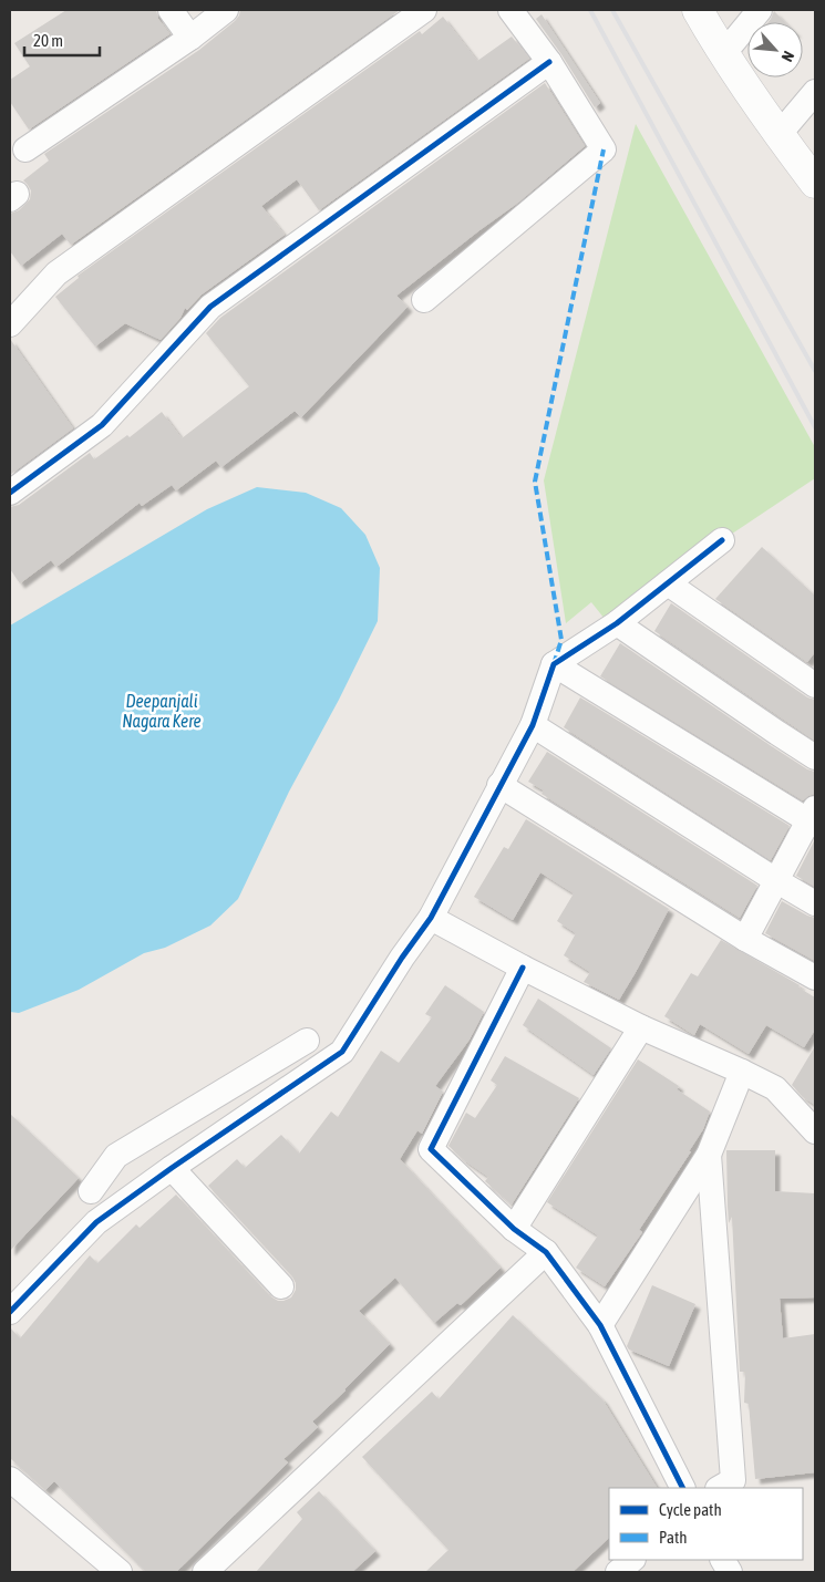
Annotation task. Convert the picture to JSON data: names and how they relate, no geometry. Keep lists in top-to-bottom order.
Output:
{
  "water": ["Deepanjali Nagara Kere"],
  "legend": ["Cycle path", "Path"],
  "scale_bar": "20 m",
  "north": "bottom right"
}
